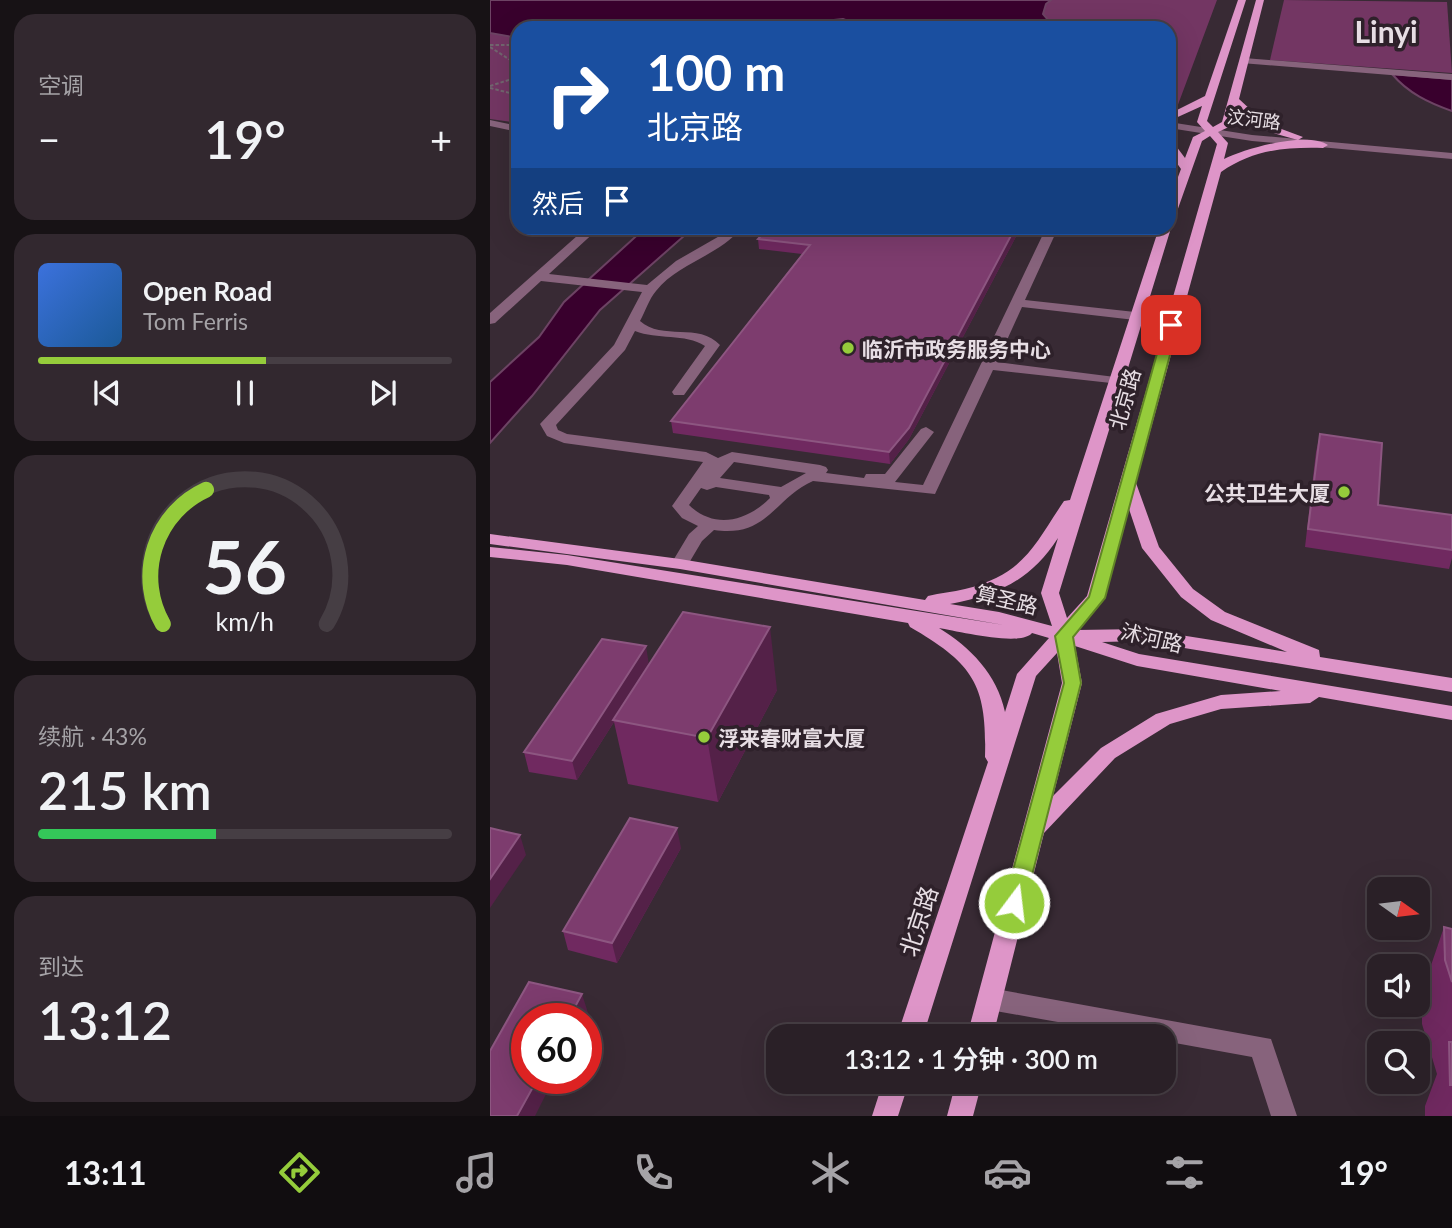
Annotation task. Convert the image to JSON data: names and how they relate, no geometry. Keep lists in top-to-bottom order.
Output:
{
  "streets": {
    "main road": ["北京路", "算圣路", "沭河路"],
    "street": ["汶河路"]
  },
  "crossings": [
    ["汶河路", "北京路"],
    ["北京路", "算圣路"],
    ["北京路", "沭河路"],
    ["算圣路", "沭河路"]
  ],
  "districts": ["Linyi"],
  "places": ["临沂市政务服务中心", "公共卫生大厦", "浮来春财富大厦"],
  "north": "right",
  "page": {
    "tile": [
      "空调",
      ["续航 · 43%", "215 km"],
      ["到达", "13:12"]
    ],
    "turn": ["100 m", "北京路"],
    "heat": ["−", "19°", "+"],
    "then": "然后",
    "song": ["Open Road", "Tom Ferris"],
    "limit": "60",
    "trip": "13:12 · 1 分钟 · 300 m",
    "tabs": ["13:11", "19°"],
    "gauge": ["56", "km/h"]
  }
}
